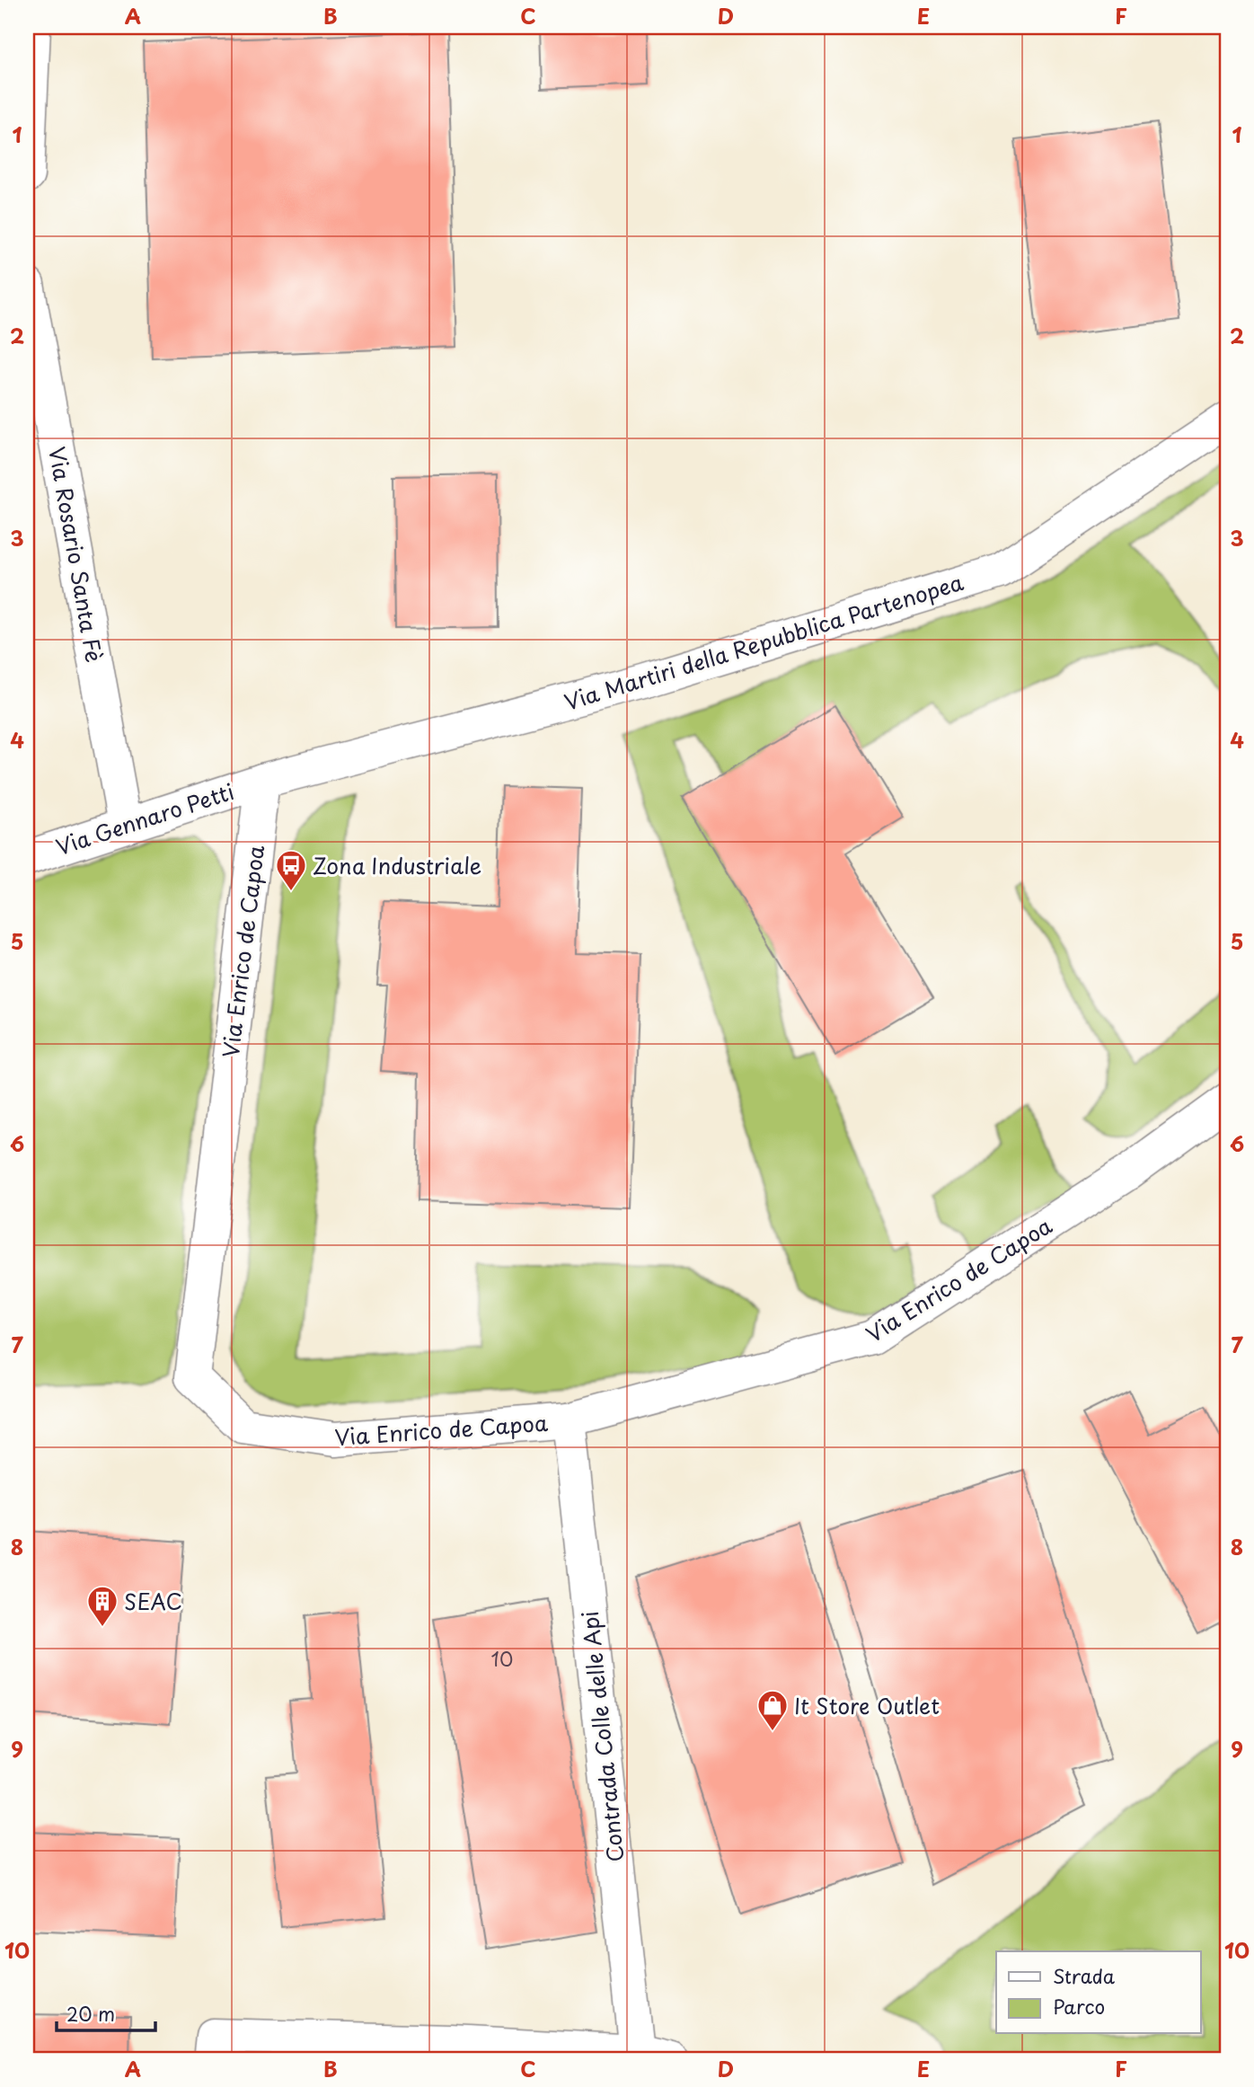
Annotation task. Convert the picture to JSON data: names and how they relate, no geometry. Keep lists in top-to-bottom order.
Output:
{
  "streets": {
    "street": [
      "Via Rosario Santa Fè",
      "Via Martiri della Repubblica Partenopea",
      "Via Gennaro Petti",
      "Via Enrico de Capoa",
      "Contrada Colle delle Api"
    ]
  },
  "crossings": [
    ["Via Rosario Santa Fè", "Via Gennaro Petti"],
    ["Via Martiri della Repubblica Partenopea", "Via Gennaro Petti"],
    ["Via Martiri della Repubblica Partenopea", "Via Enrico de Capoa"],
    ["Via Gennaro Petti", "Via Enrico de Capoa"],
    ["Via Enrico de Capoa", "Contrada Colle delle Api"]
  ],
  "places": {
    "bus stop": ["Zona Industriale"],
    "building": ["SEAC"],
    "shop": ["It Store Outlet"]
  },
  "house_numbers": ["10"],
  "legend": ["Strada", "Parco"],
  "scale_bar": "20 m",
  "grid": {
    "columns": [
      "A",
      "B",
      "C",
      "D",
      "E",
      "F"
    ],
    "rows": [
      "1",
      "2",
      "3",
      "4",
      "5",
      "6",
      "7",
      "8",
      "9",
      "10"
    ]
  }
}
